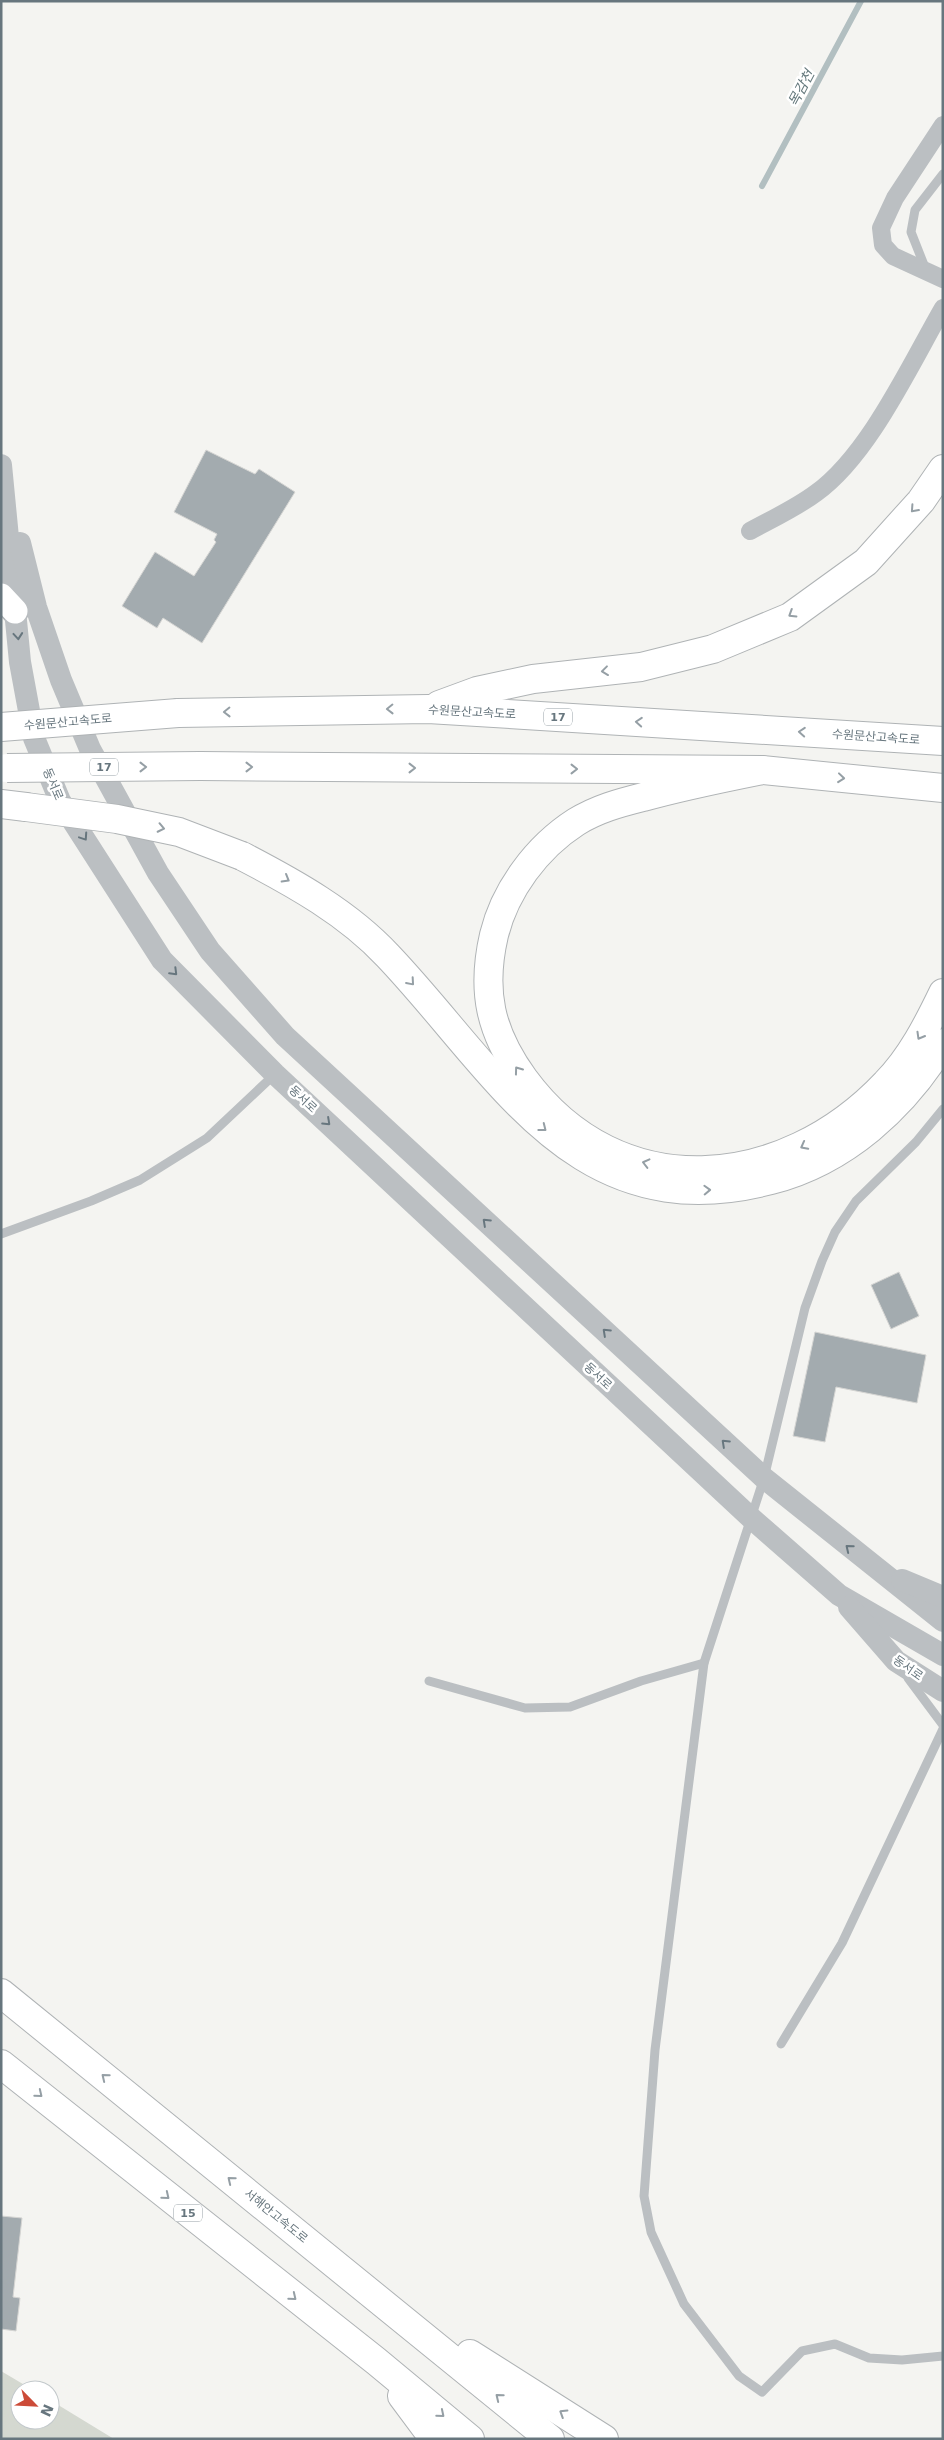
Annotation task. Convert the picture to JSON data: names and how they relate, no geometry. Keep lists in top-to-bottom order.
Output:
{
  "streets": {
    "highway": [
      "수원문산고속도로",
      "17",
      "15",
      "서해안고속도로"
    ],
    "street": ["동서로"]
  },
  "water": ["목감천"],
  "north": "bottom right"
}
